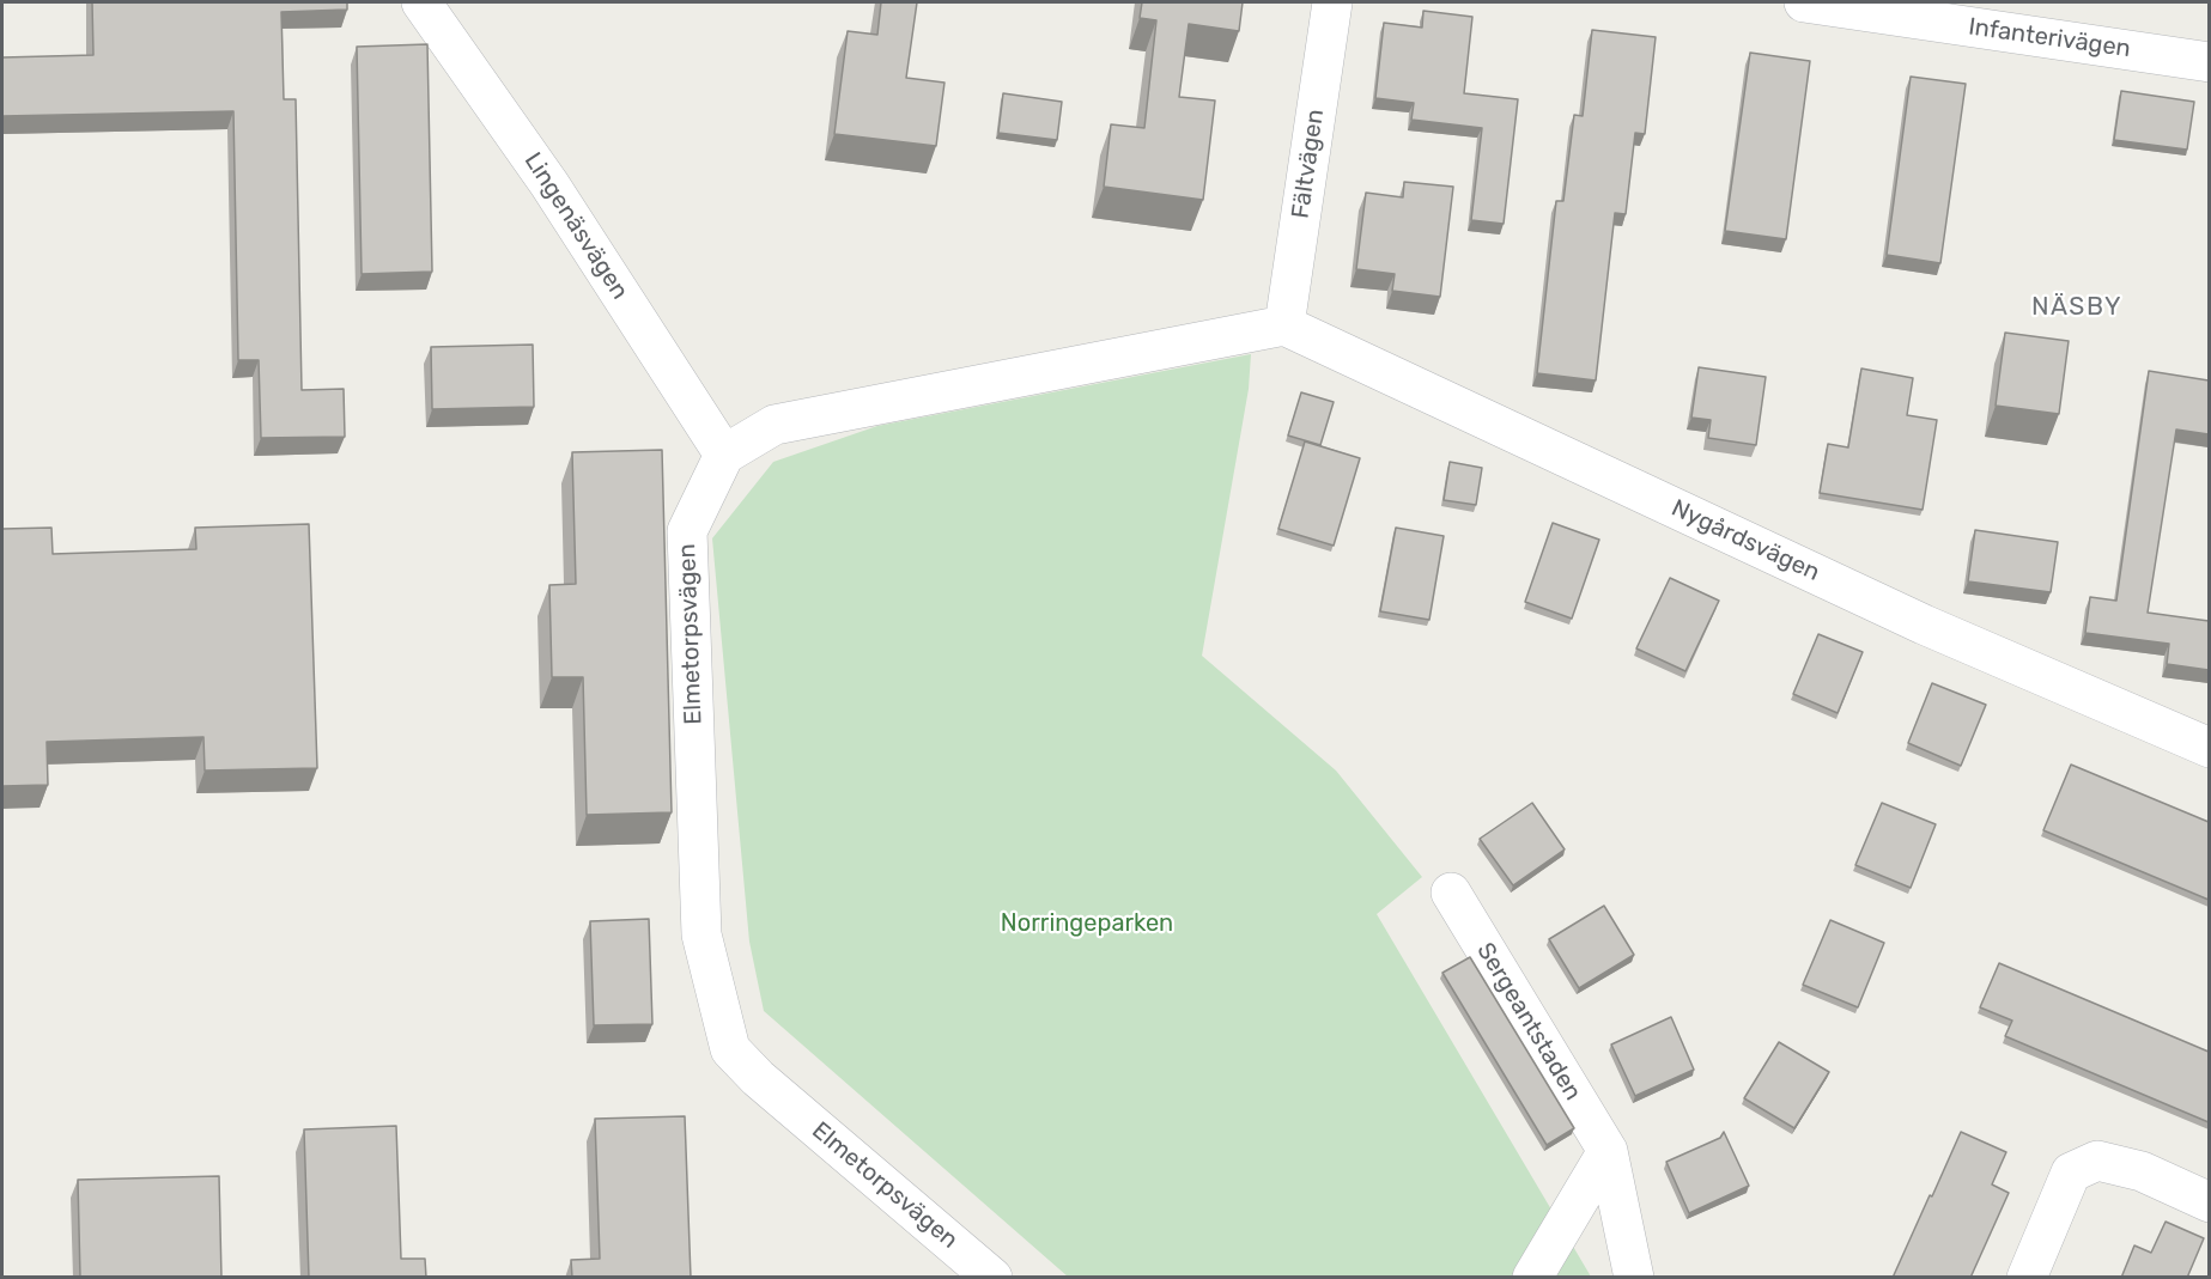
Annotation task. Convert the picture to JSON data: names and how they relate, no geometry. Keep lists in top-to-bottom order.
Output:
{
  "streets": {
    "street": [
      "Infanterivägen",
      "Fältvägen",
      "Lingenäsvägen",
      "Nygårdsvägen",
      "Elmetorpsvägen",
      "Sergeantstaden"
    ]
  },
  "crossings": [
    ["Fältvägen", "Nygårdsvägen"],
    ["Lingenäsvägen", "Elmetorpsvägen"]
  ],
  "districts": ["NÄSBY"],
  "parks": ["Norringeparken"]
}
